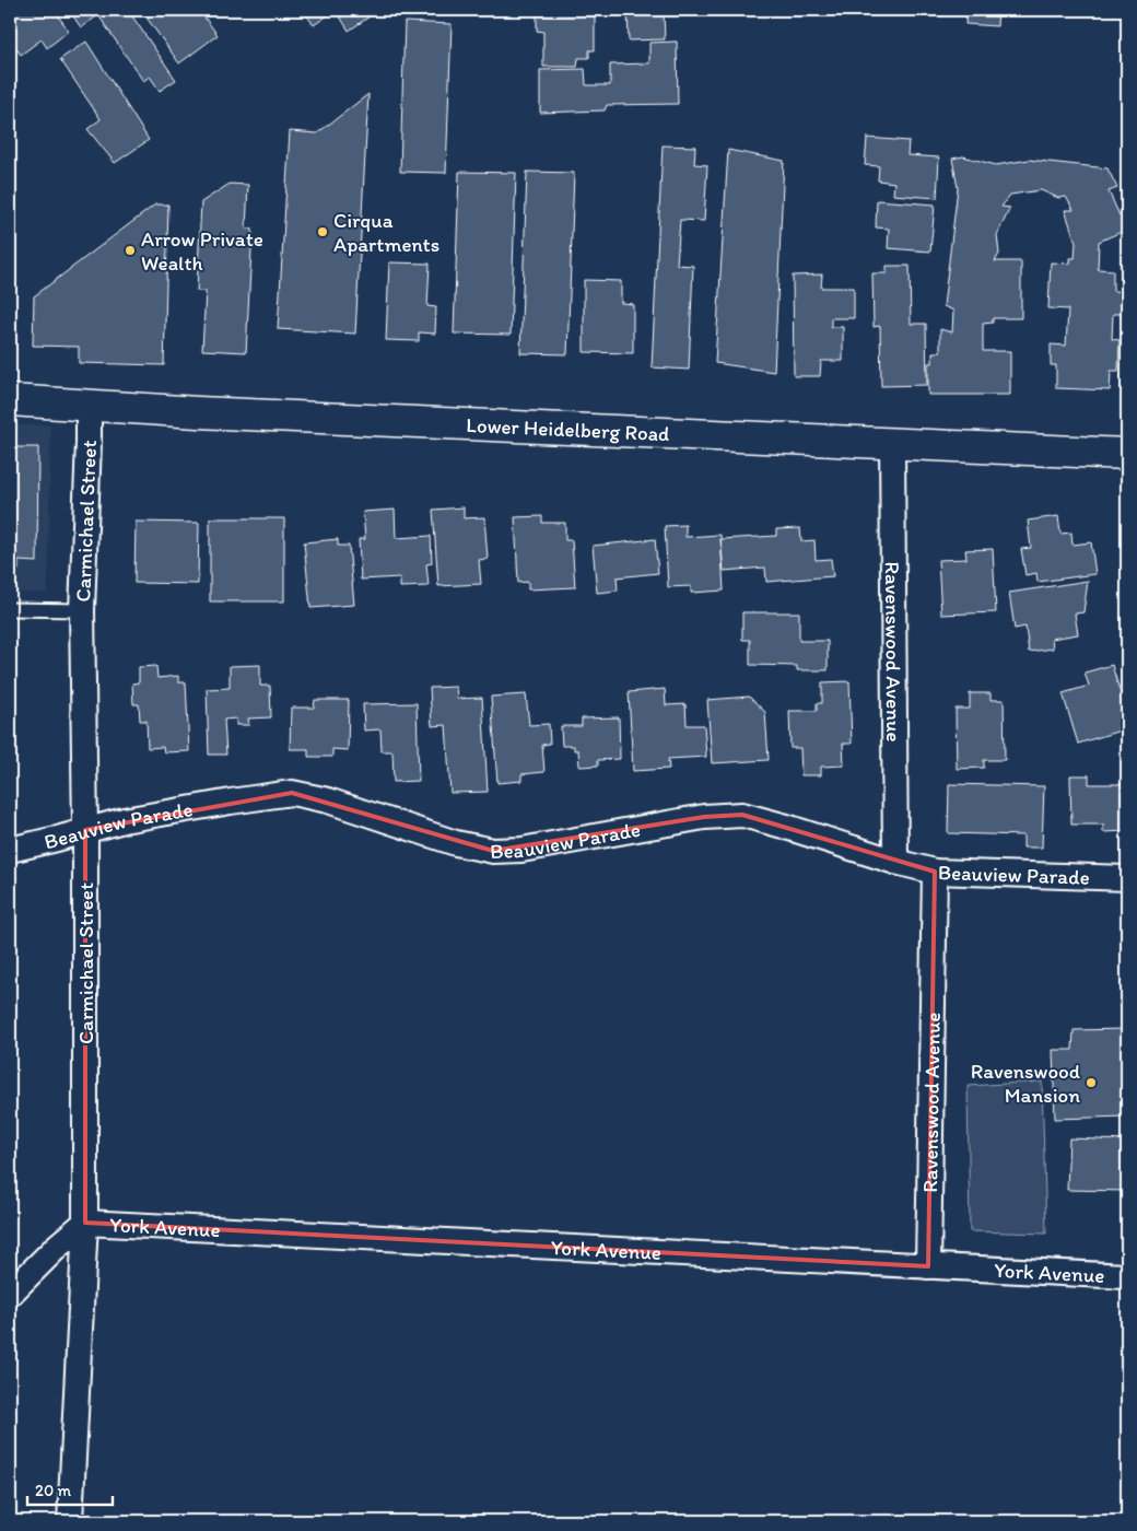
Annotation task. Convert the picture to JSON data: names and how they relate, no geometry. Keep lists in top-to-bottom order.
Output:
{
  "streets": {
    "main road": ["Lower Heidelberg Road"],
    "street": [
      "Carmichael Street",
      "Ravenswood Avenue",
      "Beauview Parade",
      "York Avenue"
    ]
  },
  "crossings": [
    ["Lower Heidelberg Road", "Carmichael Street"],
    ["Lower Heidelberg Road", "Ravenswood Avenue"],
    ["Carmichael Street", "Beauview Parade"],
    ["Carmichael Street", "York Avenue"],
    ["Ravenswood Avenue", "Beauview Parade"],
    ["Ravenswood Avenue", "York Avenue"]
  ],
  "places": ["Cirqua Apartments", "Arrow Private Wealth", "Ravenswood Mansion"],
  "scale_bar": "20 m"
}
